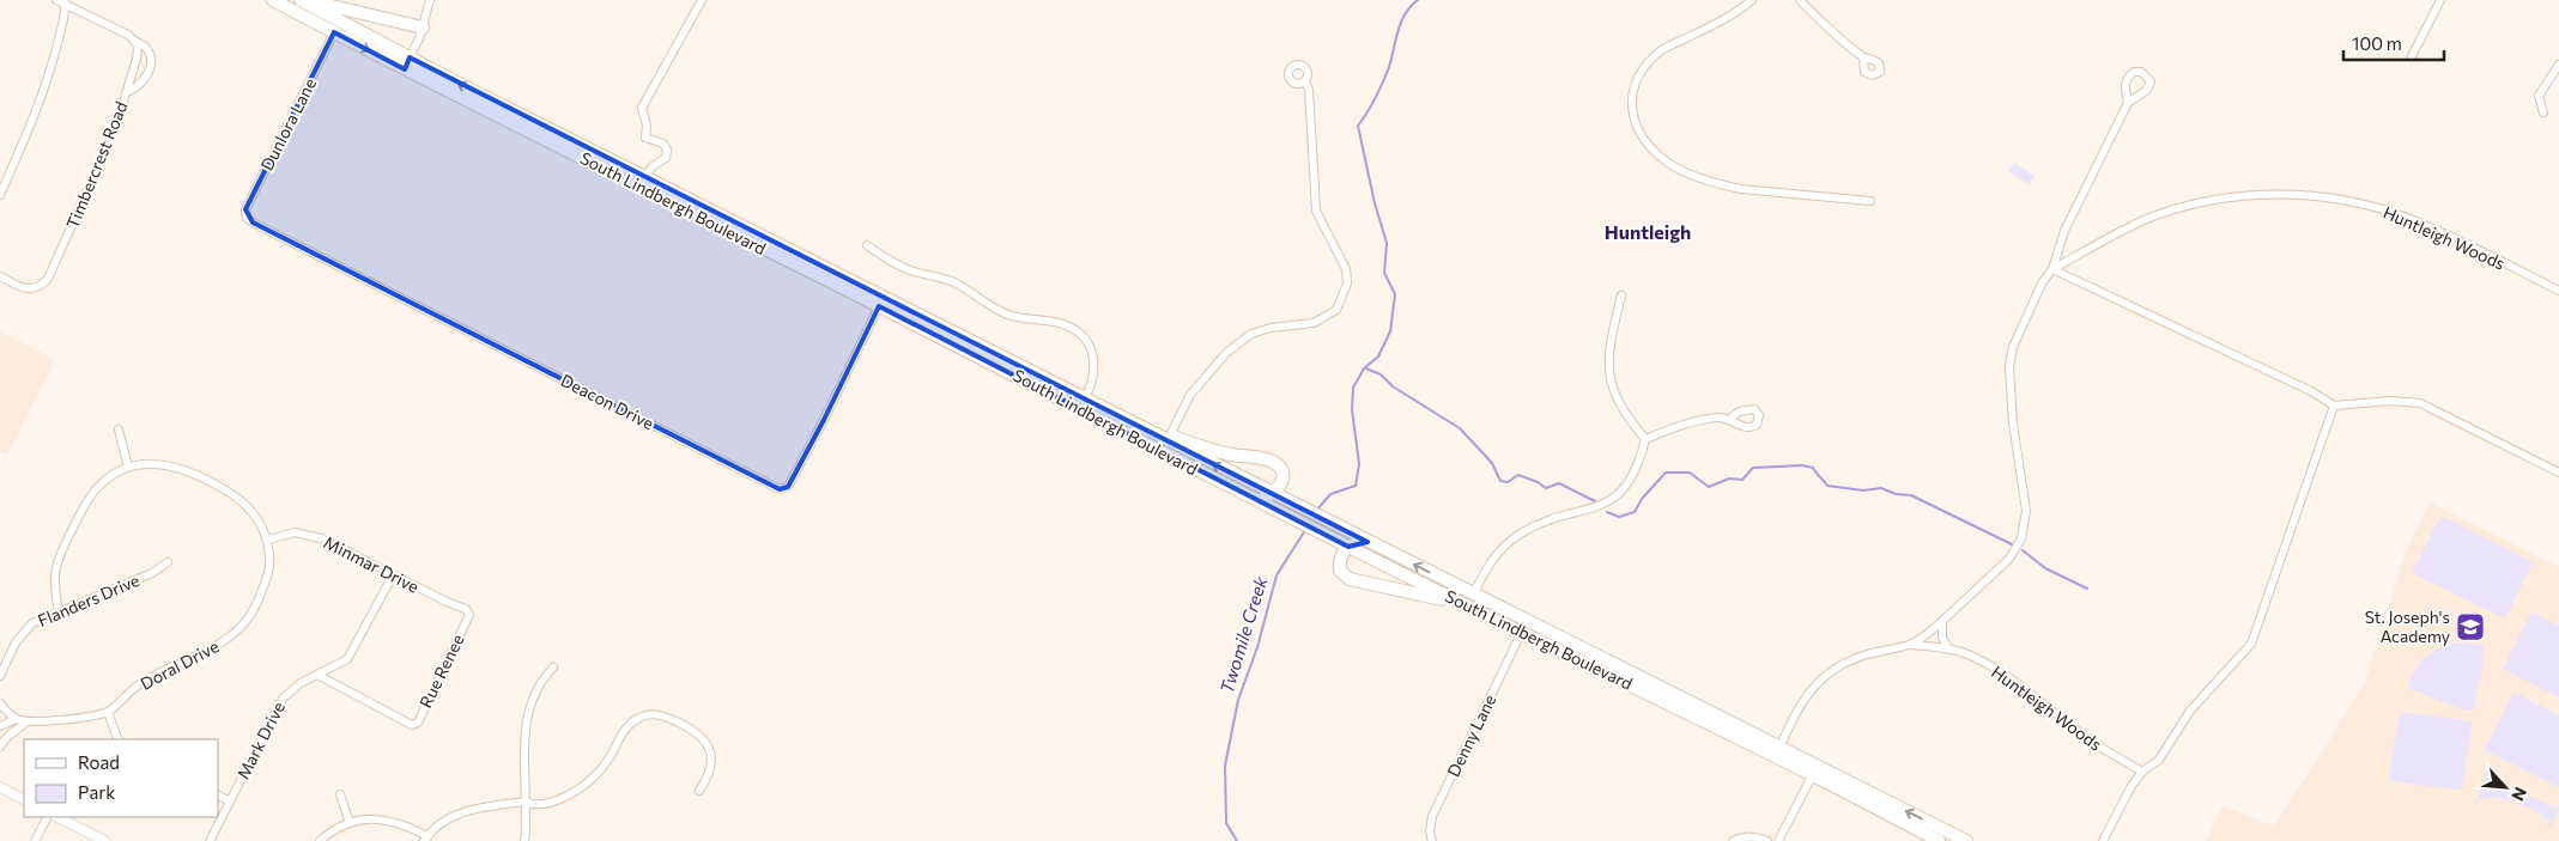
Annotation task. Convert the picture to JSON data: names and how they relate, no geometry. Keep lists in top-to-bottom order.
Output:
{
  "streets": {
    "main road": ["South Lindbergh Boulevard"],
    "street": [
      "Dunlora Lane",
      "Timbercrest Road",
      "Huntleigh Woods",
      "Deacon Drive",
      "Minmar Drive",
      "Flanders Drive",
      "Doral Drive",
      "Rue Renee",
      "Denny Lane",
      "Mark Drive"
    ]
  },
  "crossings": [
    ["Dunlora Lane", "South Lindbergh Boulevard"],
    ["Dunlora Lane", "Deacon Drive"],
    ["South Lindbergh Boulevard", "Huntleigh Woods"],
    ["South Lindbergh Boulevard", "Deacon Drive"],
    ["South Lindbergh Boulevard", "Denny Lane"],
    ["Minmar Drive", "Doral Drive"],
    ["Minmar Drive", "Rue Renee"],
    ["Minmar Drive", "Mark Drive"],
    ["Rue Renee", "Mark Drive"]
  ],
  "districts": ["Huntleigh"],
  "water": ["Twomile Creek"],
  "places": {
    "school or university": ["St. Joseph's Academy"]
  },
  "legend": ["Road", "Park"],
  "scale_bar": "100 m",
  "north": "bottom right"
}
